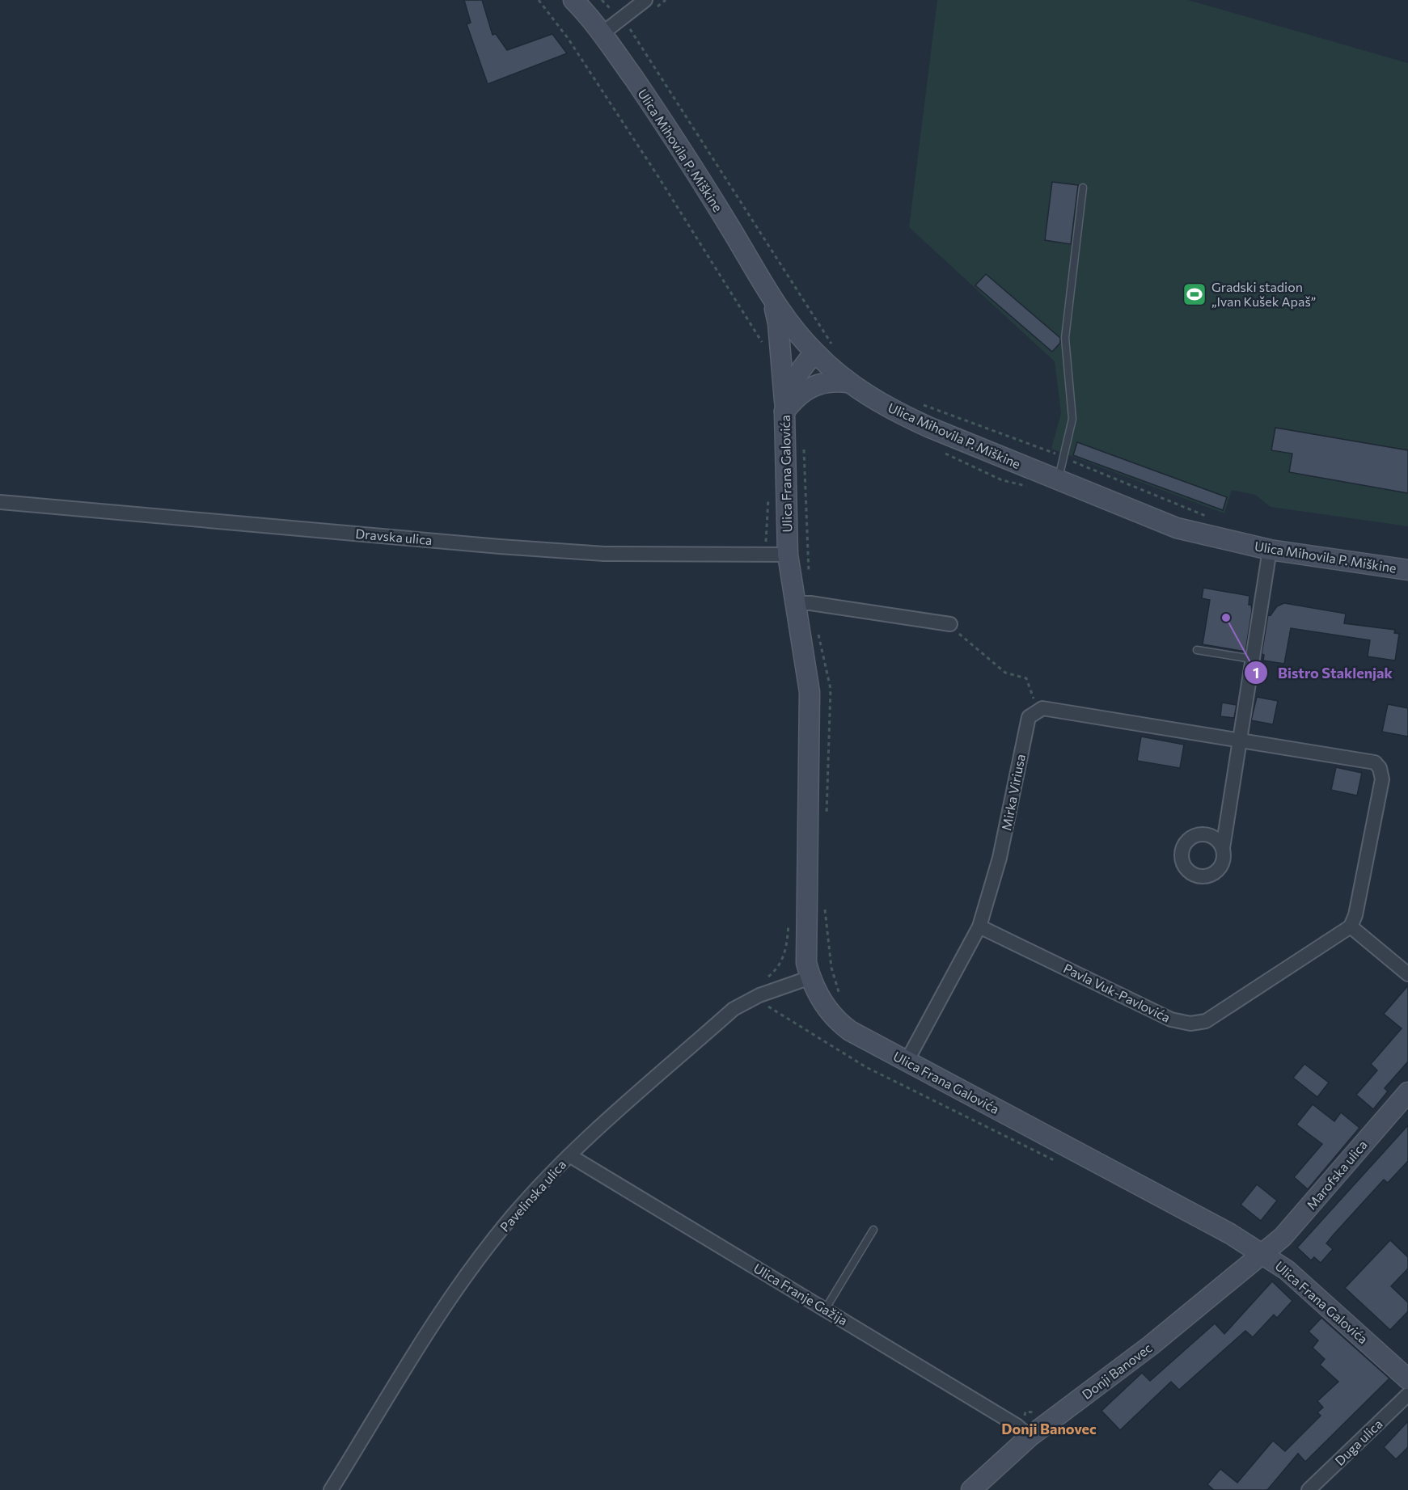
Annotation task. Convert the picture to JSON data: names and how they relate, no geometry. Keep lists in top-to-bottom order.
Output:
{
  "streets": {
    "main road": [
      "Ulica Mihovila P. Miškine",
      "Ulica Frana Galovića",
      "Marofska ulica",
      "Donji Banovec"
    ],
    "street": [
      "Dravska ulica",
      "Mirka Viriusa",
      "Pavla Vuk-Pavlovića",
      "Pavelinska ulica",
      "Ulica Franje Gažija",
      "Duga ulica"
    ]
  },
  "crossings": [
    ["Ulica Mihovila P. Miškine", "Ulica Frana Galovića"],
    ["Ulica Frana Galovića", "Dravska ulica"],
    ["Ulica Frana Galovića", "Mirka Viriusa"],
    ["Ulica Frana Galovića", "Marofska ulica"],
    ["Ulica Frana Galovića", "Pavelinska ulica"],
    ["Ulica Frana Galovića", "Donji Banovec"],
    ["Mirka Viriusa", "Pavla Vuk-Pavlovića"],
    ["Marofska ulica", "Donji Banovec"],
    ["Pavelinska ulica", "Ulica Franje Gažija"],
    ["Ulica Franje Gažija", "Donji Banovec"]
  ],
  "districts": ["Donji Banovec"],
  "places": {
    "sports": ["Gradski stadion „Ivan Kušek Apaš”"],
    "other": ["Bistro Staklenjak"]
  }
}
